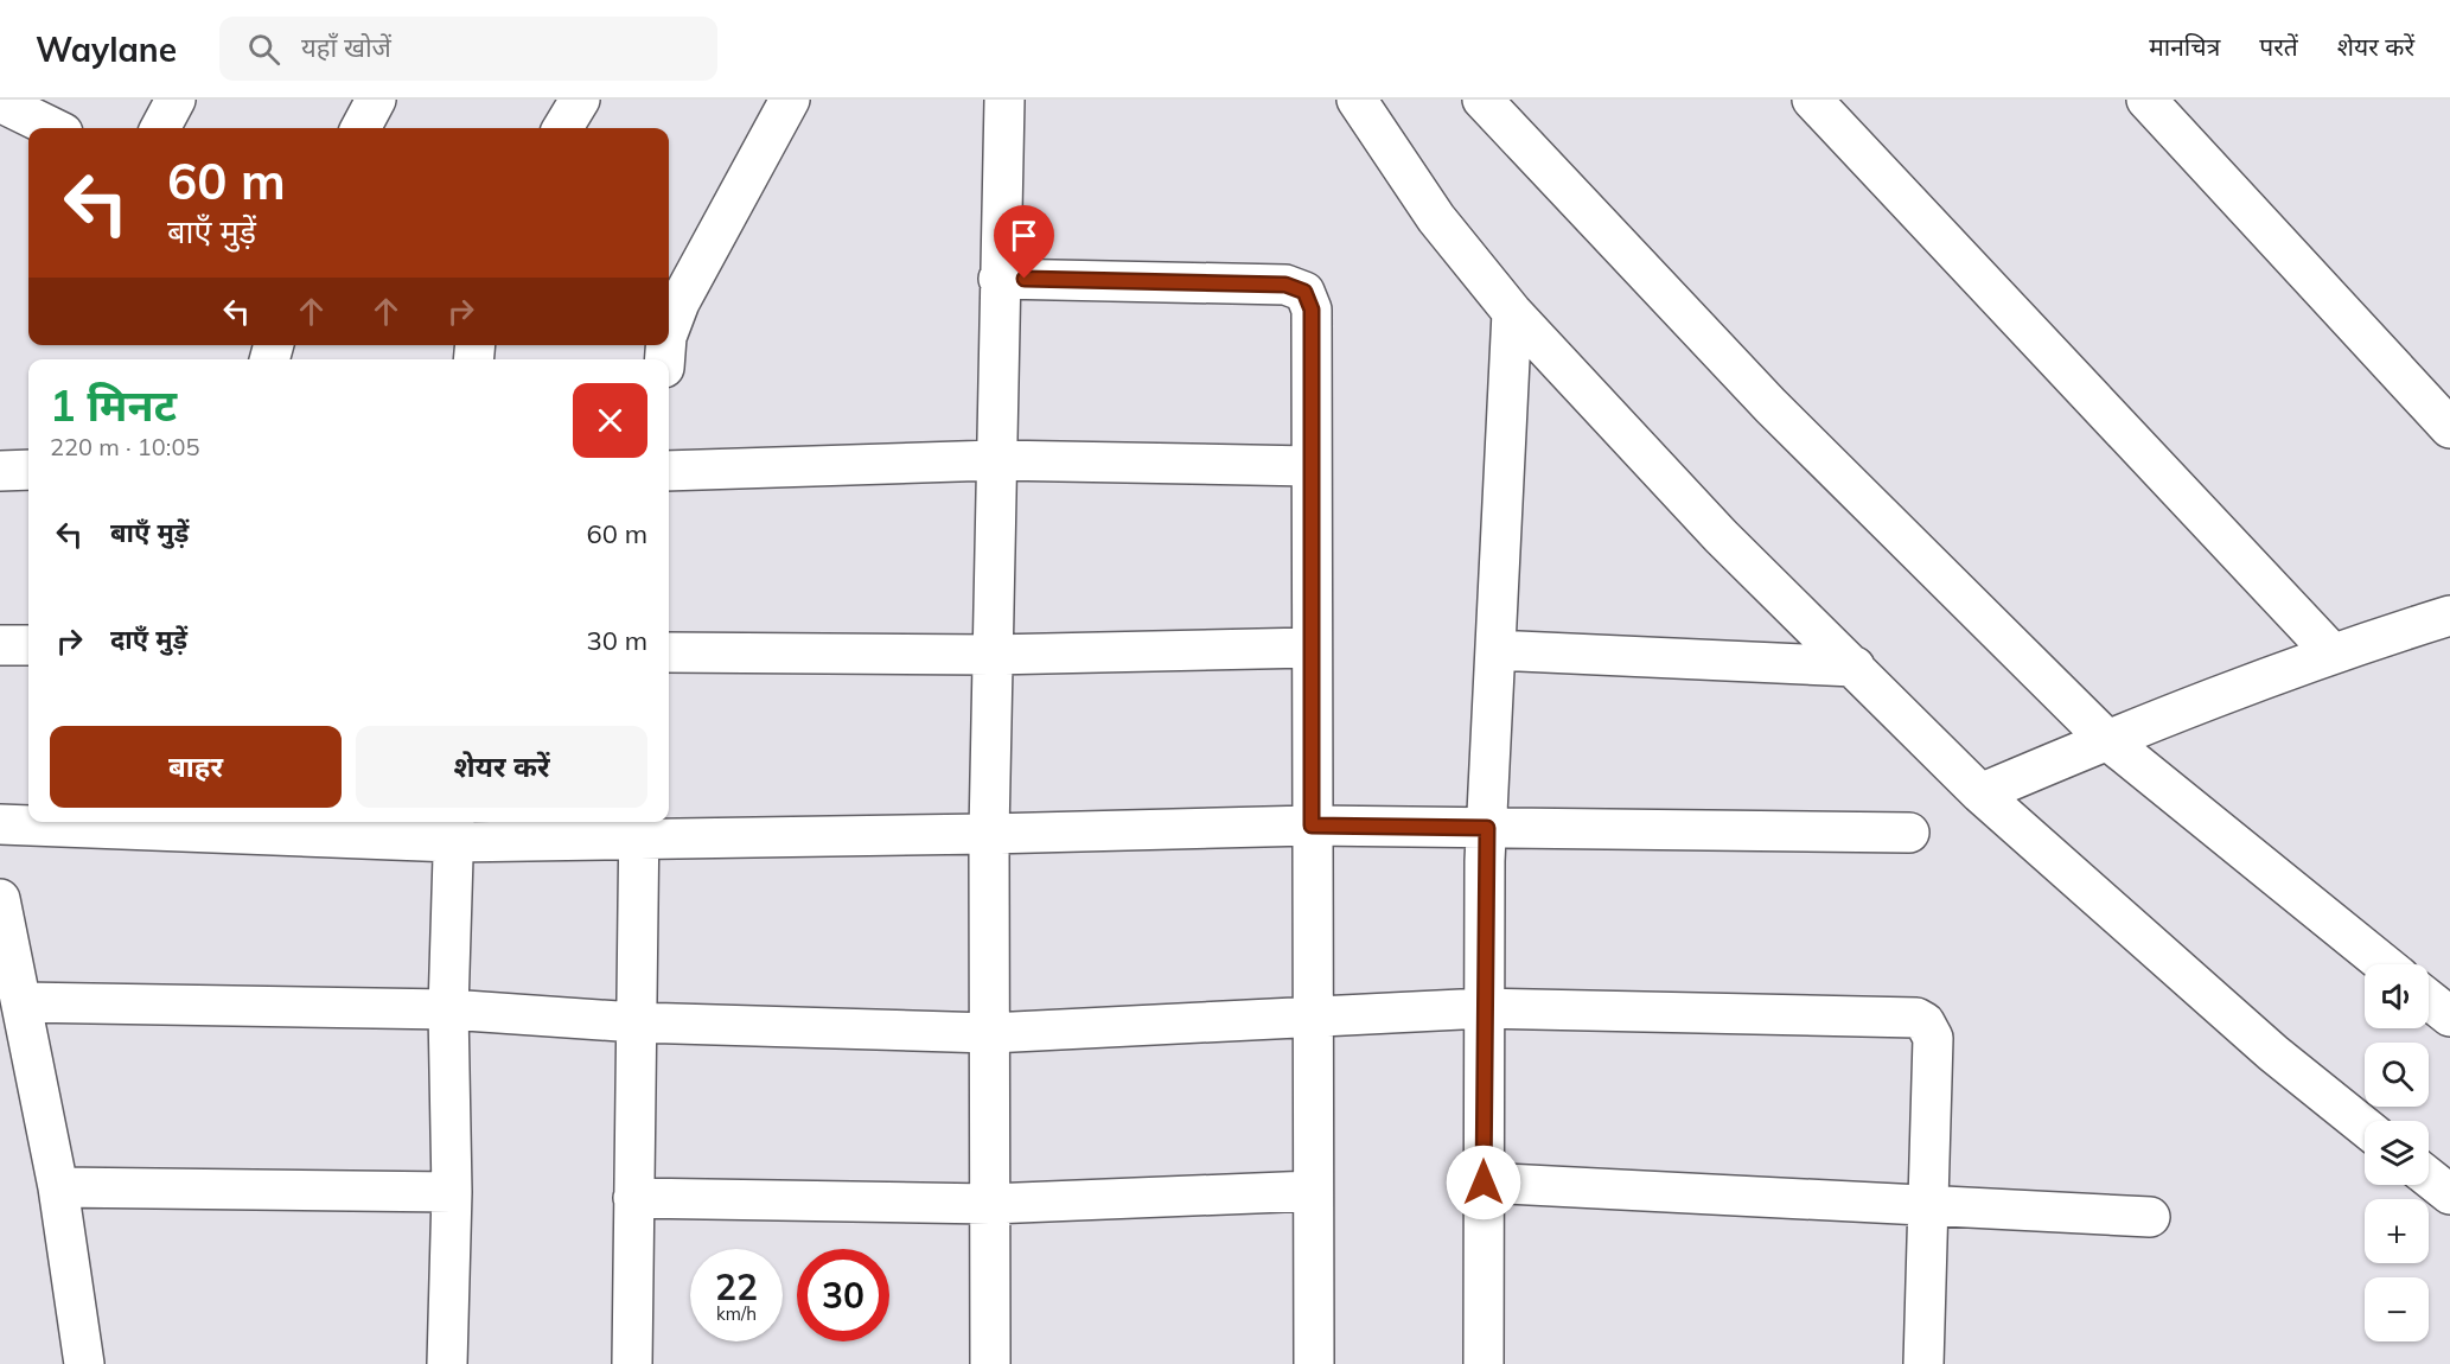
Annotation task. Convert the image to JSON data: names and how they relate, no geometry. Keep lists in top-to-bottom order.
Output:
{
  "page": {
    "header": "Waylane",
    "search": "यहाँ खोजें",
    "nav": ["मानचित्र", "परतें", "शेयर करें"],
    "turn": ["60 m", "बाएँ मुड़ें"],
    "heading": ["1 मिनट", "220 m · 10:05"],
    "list": [
      {
        "name": "बाएँ मुड़ें",
        "value": "60 m"
      },
      {
        "name": "दाएँ मुड़ें",
        "value": "30 m"
      }
    ],
    "buttons": ["बाहर", "शेयर करें"],
    "map_buttons": ["+", "−"],
    "speed": "22 km/h",
    "limit": "30"
  }
}
